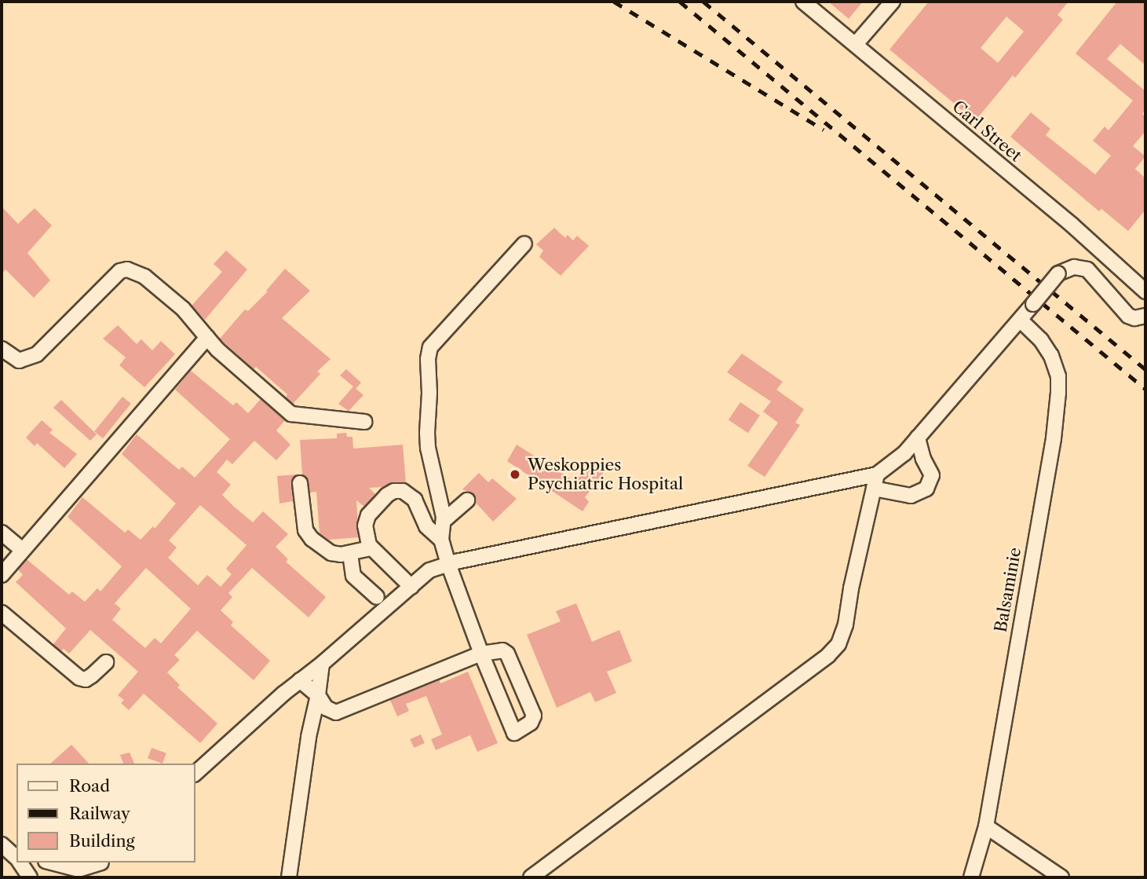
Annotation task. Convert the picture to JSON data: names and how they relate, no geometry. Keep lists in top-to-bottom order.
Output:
{
  "streets": {
    "street": ["Carl Street", "Balsaminie"]
  },
  "places": ["Weskoppies Psychiatric Hospital"],
  "legend": ["Road", "Railway", "Building"]
}
